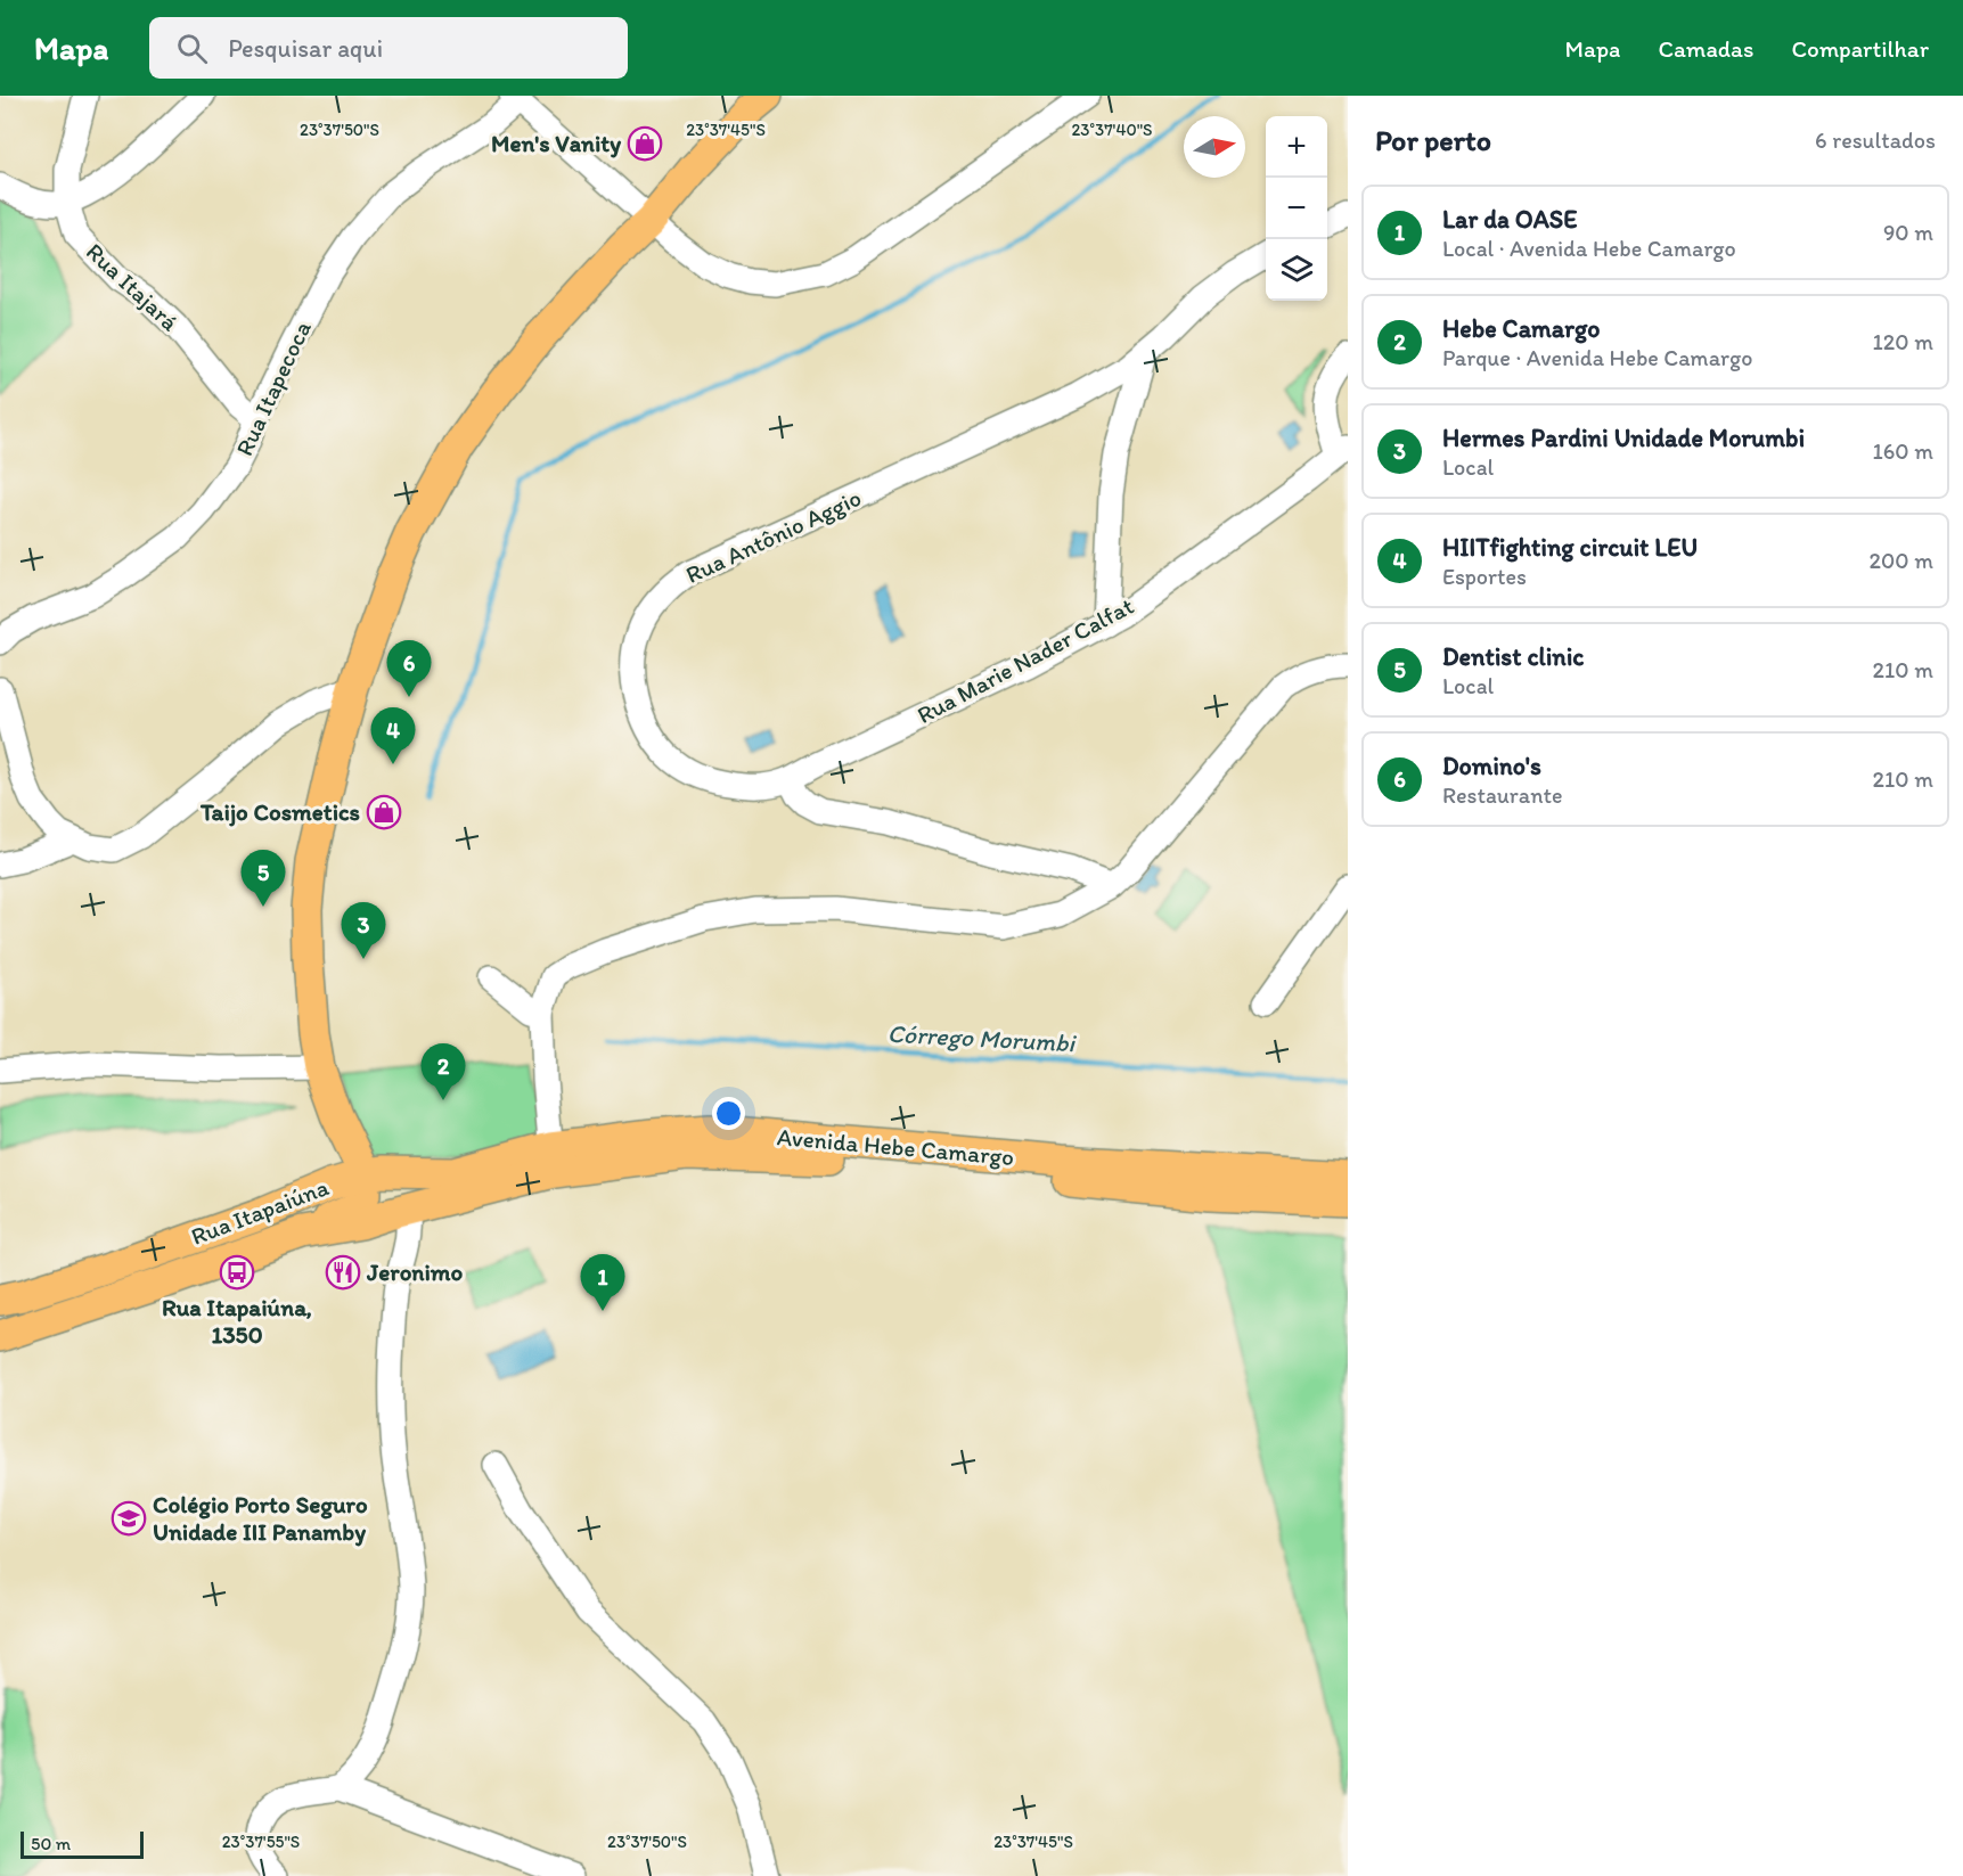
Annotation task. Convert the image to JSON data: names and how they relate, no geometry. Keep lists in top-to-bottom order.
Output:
{
  "streets": {
    "main road": ["Avenida Hebe Camargo", "Rua Itapaiúna"],
    "street": [
      "Rua Itajará",
      "Rua Itapecoca",
      "Rua Antônio Aggio",
      "Rua Marie Nader Calfat"
    ]
  },
  "crossings": [
    ["Rua Itajará", "Rua Itapecoca"],
    ["Rua Antônio Aggio", "Rua Marie Nader Calfat"],
    ["Avenida Hebe Camargo", "Rua Itapaiúna"]
  ],
  "water": ["Córrego Morumbi"],
  "places": {
    "shop": ["Men's Vanity", "Taijo Cosmetics"],
    "bus stop": ["Rua Itapaiúna, 1350"],
    "restaurant": ["Jeronimo"],
    "school or university": ["Colégio Porto Seguro Unidade III Panamby"]
  },
  "scale_bar": "50 m",
  "north": "right",
  "page": {
    "header": "Mapa",
    "search": "Pesquisar aqui",
    "nav": ["Mapa", "Camadas", "Compartilhar"],
    "heading": ["Por perto", "6 resultados"],
    "map_buttons": ["+", "−"],
    "list": [
      {
        "mark": "1",
        "name": "Lar da OASE",
        "note": "Local · Avenida Hebe Camargo",
        "value": "90 m"
      },
      {
        "mark": "2",
        "name": "Hebe Camargo",
        "note": "Parque · Avenida Hebe Camargo",
        "value": "120 m"
      },
      {
        "mark": "3",
        "name": "Hermes Pardini Unidade Morumbi",
        "note": "Local",
        "value": "160 m"
      },
      {
        "mark": "4",
        "name": "HIITfighting circuit LEU",
        "note": "Esportes",
        "value": "200 m"
      },
      {
        "mark": "5",
        "name": "Dentist clinic",
        "note": "Local",
        "value": "210 m"
      },
      {
        "mark": "6",
        "name": "Domino's",
        "note": "Restaurante",
        "value": "210 m"
      }
    ],
    "pins": [
      "6",
      "4",
      "5",
      "3",
      "2",
      "1"
    ],
    "scale": "50 m"
  },
  "coordinates": [
    "23°37'50\"S",
    "23°37'45\"S",
    "23°37'40\"S",
    "23°37'55\"S"
  ]
}
